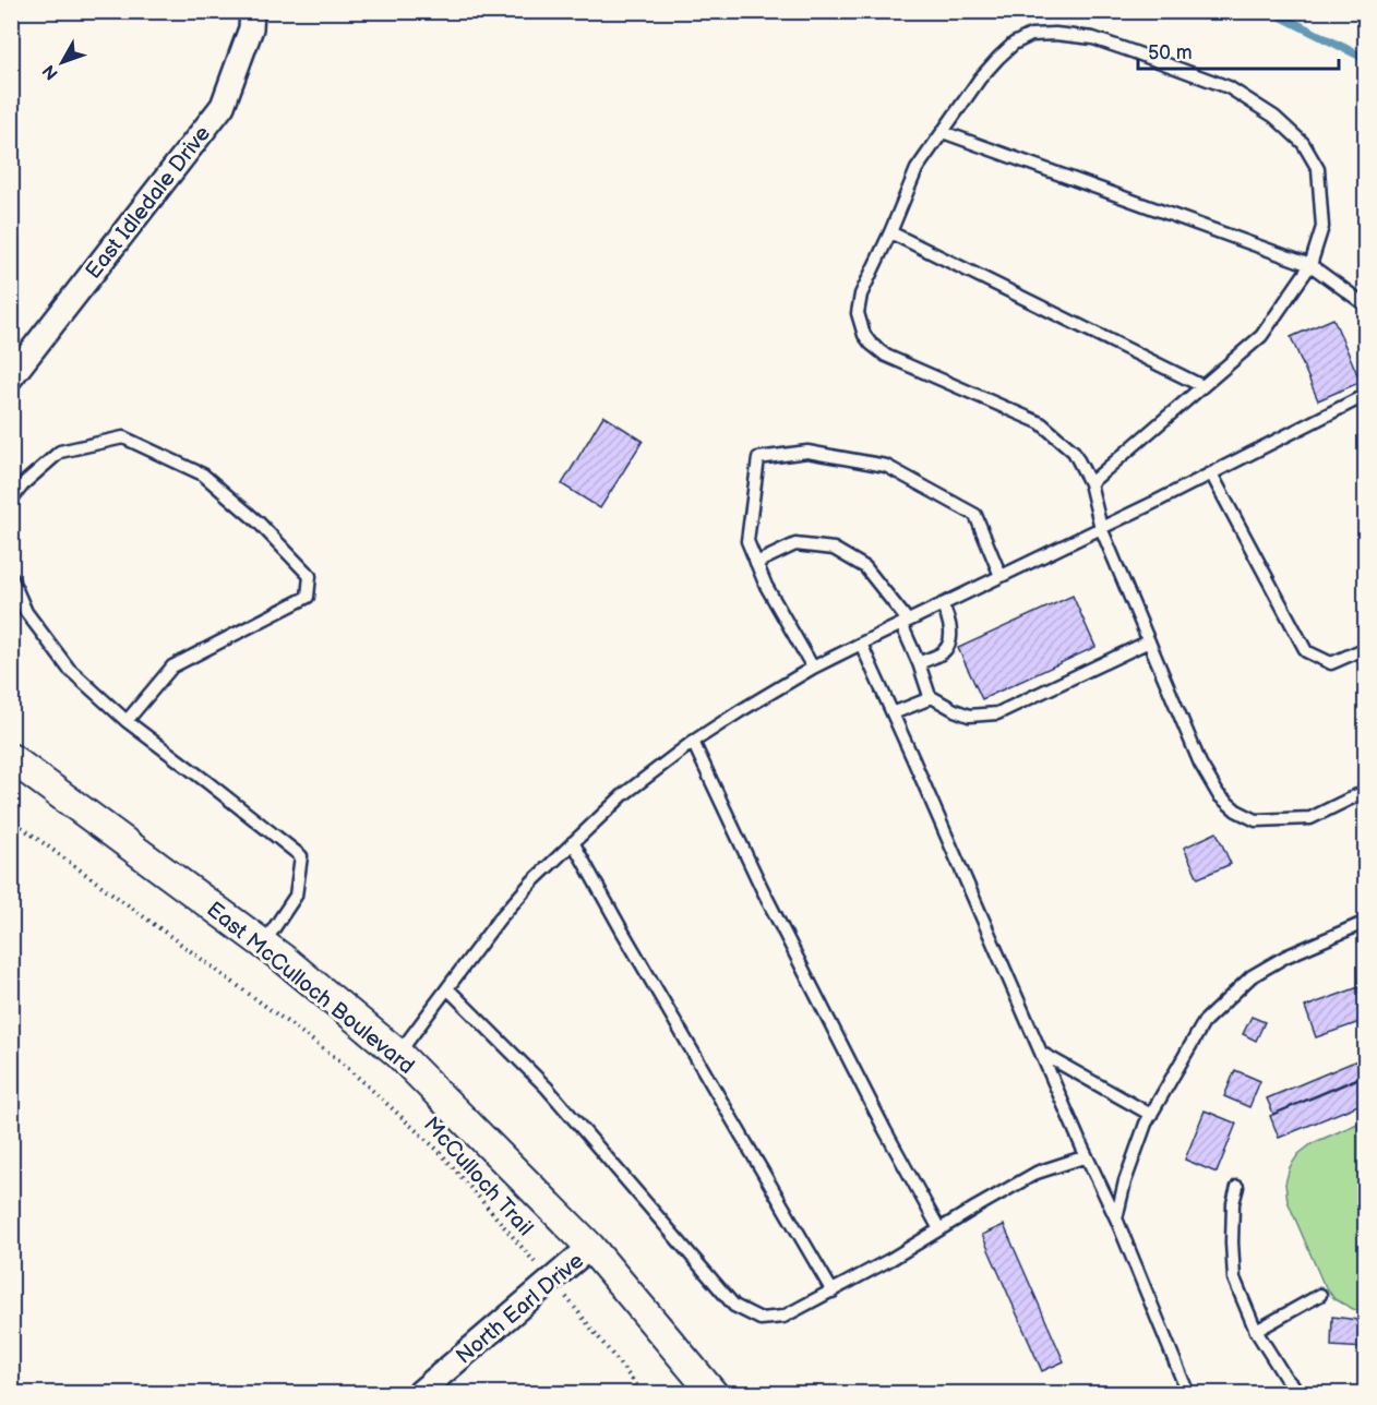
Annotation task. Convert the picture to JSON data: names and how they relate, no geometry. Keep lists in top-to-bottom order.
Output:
{
  "streets": {
    "street": ["East Idledale Drive", "East McCulloch Boulevard", "North Earl Drive"],
    "path": ["McCulloch Trail"]
  },
  "crossings": [
    ["East McCulloch Boulevard", "North Earl Drive"],
    ["McCulloch Trail", "North Earl Drive"]
  ],
  "scale_bar": "50 m",
  "north": "bottom left"
}
